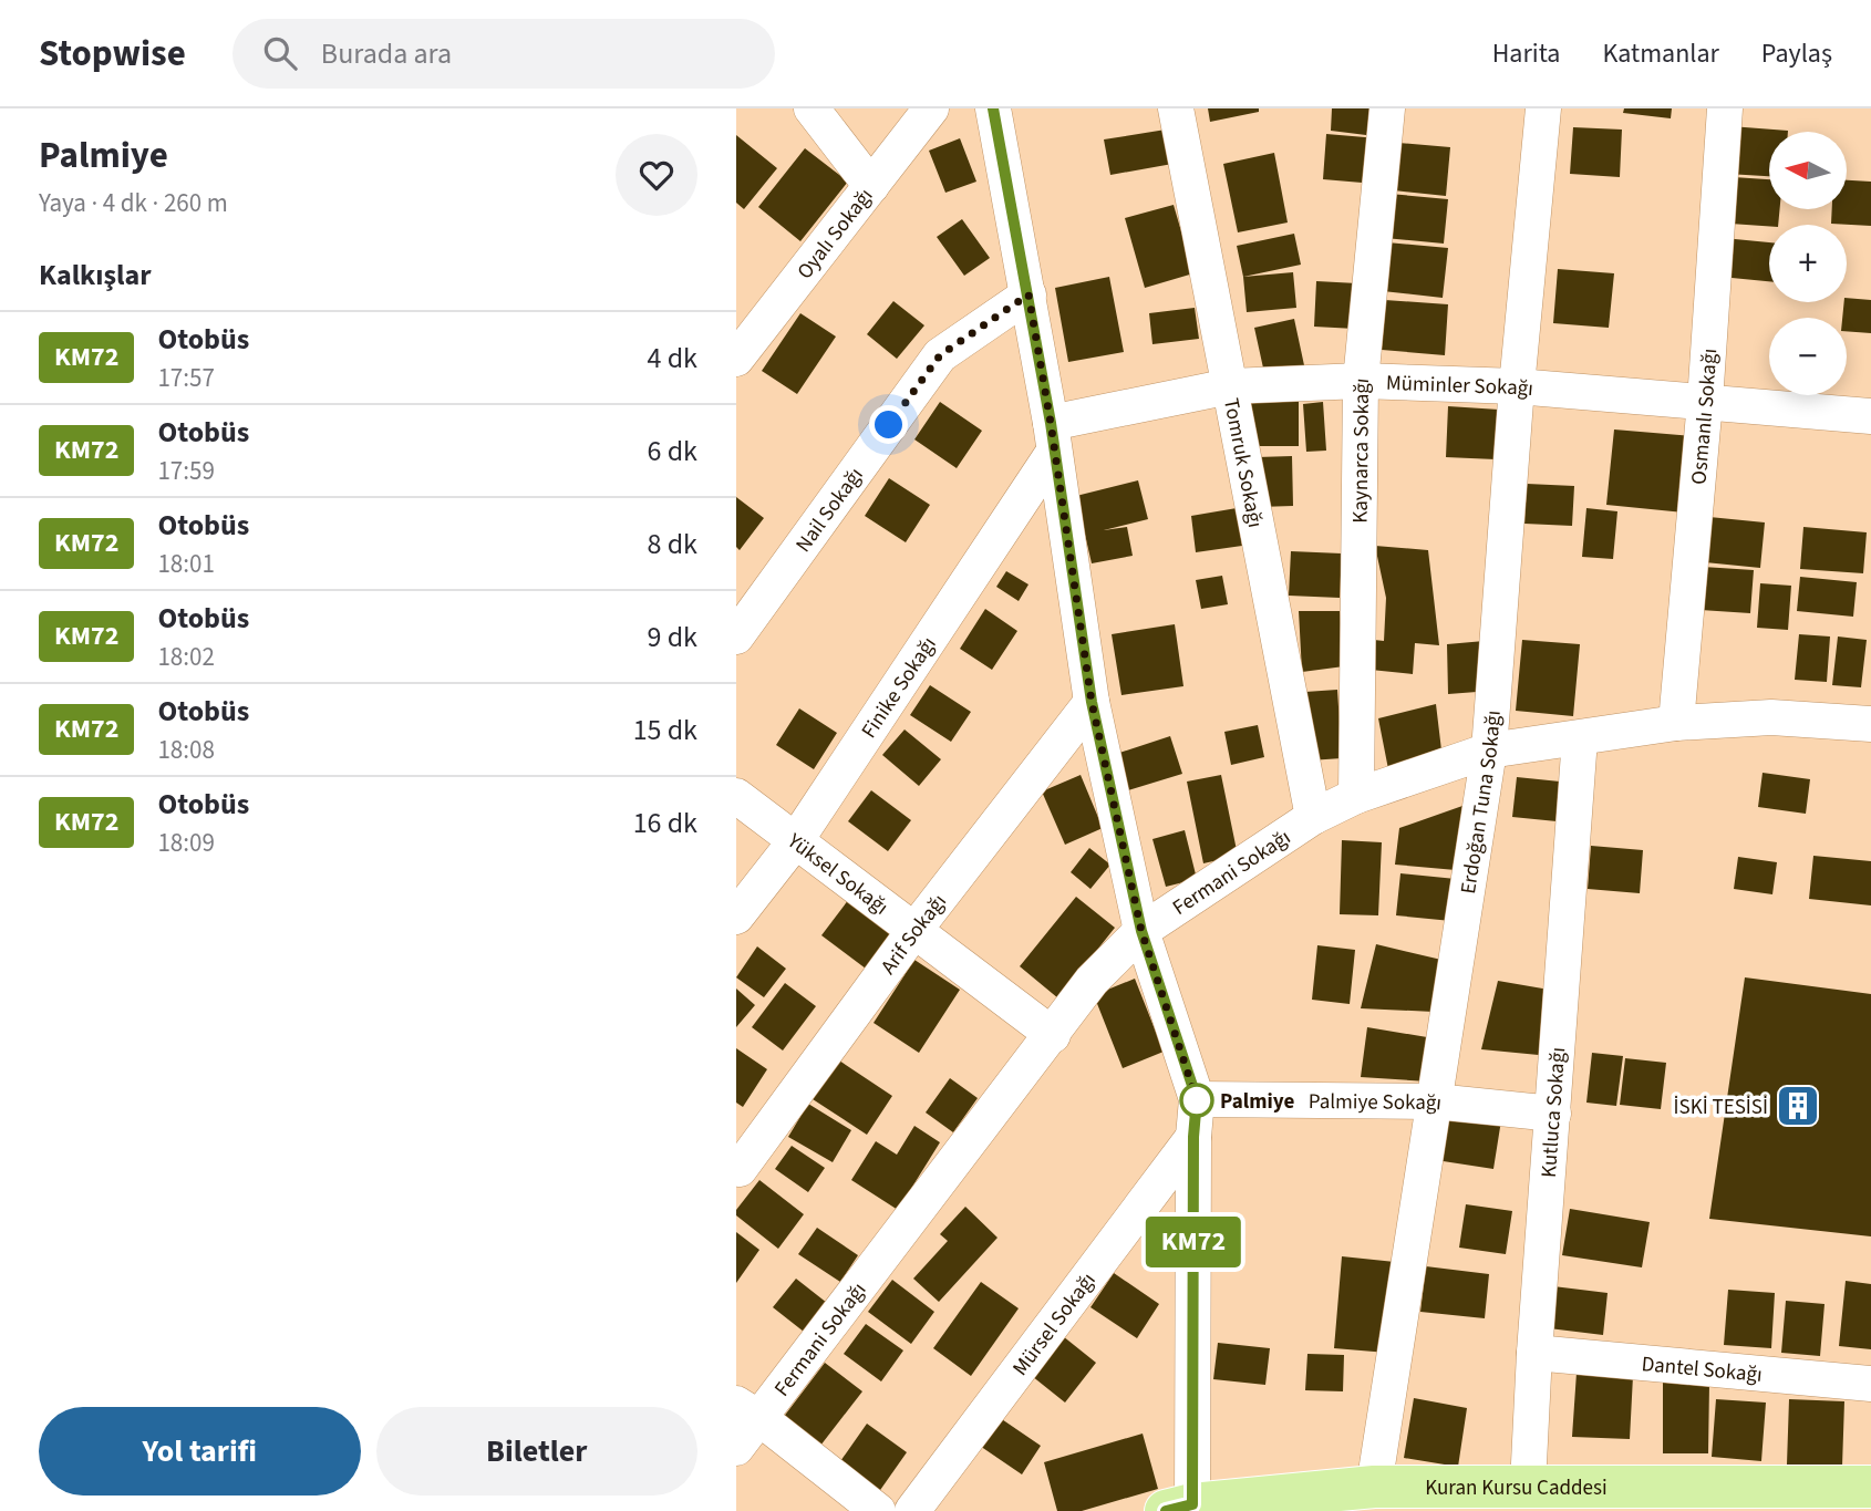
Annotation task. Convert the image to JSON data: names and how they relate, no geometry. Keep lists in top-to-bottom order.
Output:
{
  "streets": {
    "main road": ["Kuran Kursu Caddesi"],
    "street": [
      "Oyalı Sokağı",
      "Müminler Sokağı",
      "Osmanlı Sokağı",
      "Kaynarca Sokağı",
      "Tomruk Sokağı",
      "Nail Sokağı",
      "Finike Sokağı",
      "Erdoğan Tuna Sokağı",
      "Fermani Sokağı",
      "Yüksel Sokağı",
      "Arif Sokağı",
      "Palmiye Sokağı",
      "Kutluca Sokağı",
      "Mürsel Sokağı",
      "Dantel Sokağı"
    ]
  },
  "crossings": [
    ["Müminler Sokağı", "Osmanlı Sokağı"],
    ["Müminler Sokağı", "Kaynarca Sokağı"],
    ["Müminler Sokağı", "Tomruk Sokağı"],
    ["Müminler Sokağı", "Finike Sokağı"],
    ["Müminler Sokağı", "Erdoğan Tuna Sokağı"],
    ["Osmanlı Sokağı", "Fermani Sokağı"],
    ["Kaynarca Sokağı", "Fermani Sokağı"],
    ["Tomruk Sokağı", "Fermani Sokağı"],
    ["Finike Sokağı", "Yüksel Sokağı"],
    ["Erdoğan Tuna Sokağı", "Fermani Sokağı"],
    ["Erdoğan Tuna Sokağı", "Palmiye Sokağı"],
    ["Erdoğan Tuna Sokağı", "Kuran Kursu Caddesi"],
    ["Fermani Sokağı", "Yüksel Sokağı"],
    ["Fermani Sokağı", "Kutluca Sokağı"],
    ["Yüksel Sokağı", "Arif Sokağı"],
    ["Palmiye Sokağı", "Kutluca Sokağı"],
    ["Kutluca Sokağı", "Dantel Sokağı"],
    ["Kutluca Sokağı", "Kuran Kursu Caddesi"]
  ],
  "places": {
    "other": ["Palmiye"],
    "building": ["İSKİ TESİSİ"]
  },
  "lines": ["bus line KM72"],
  "north": "left",
  "page": {
    "header": "Stopwise",
    "search": "Burada ara",
    "nav": ["Harita", "Katmanlar", "Paylaş"],
    "heading": [
      ["Palmiye", "Yaya · 4 dk · 260 m"],
      "Kalkışlar"
    ],
    "on_map": "KM72",
    "map_buttons": ["+", "−"],
    "list": [
      {
        "mark": "KM72",
        "name": "Otobüs",
        "note": "17:57",
        "value": "4 dk"
      },
      {
        "mark": "KM72",
        "name": "Otobüs",
        "note": "17:59",
        "value": "6 dk"
      },
      {
        "mark": "KM72",
        "name": "Otobüs",
        "note": "18:01",
        "value": "8 dk"
      },
      {
        "mark": "KM72",
        "name": "Otobüs",
        "note": "18:02",
        "value": "9 dk"
      },
      {
        "mark": "KM72",
        "name": "Otobüs",
        "note": "18:08",
        "value": "15 dk"
      },
      {
        "mark": "KM72",
        "name": "Otobüs",
        "note": "18:09",
        "value": "16 dk"
      }
    ],
    "buttons": ["Yol tarifi", "Biletler"]
  }
}
